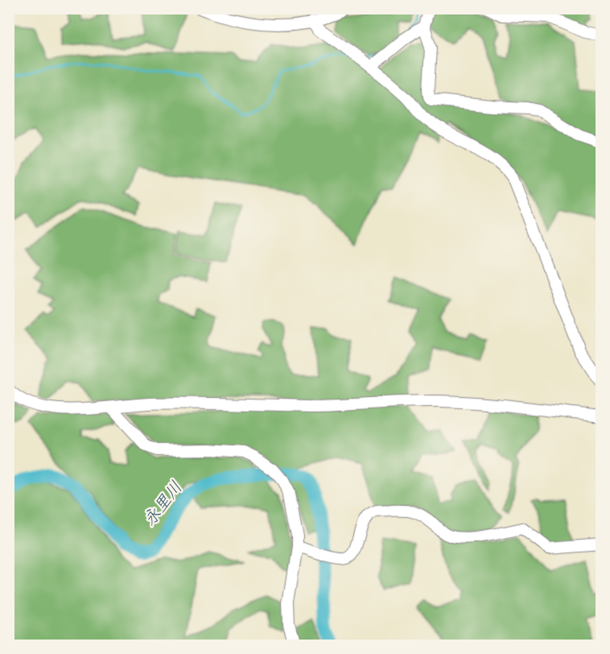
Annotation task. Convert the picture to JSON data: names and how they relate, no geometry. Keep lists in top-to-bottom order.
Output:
{
  "water": ["永里川"]
}
